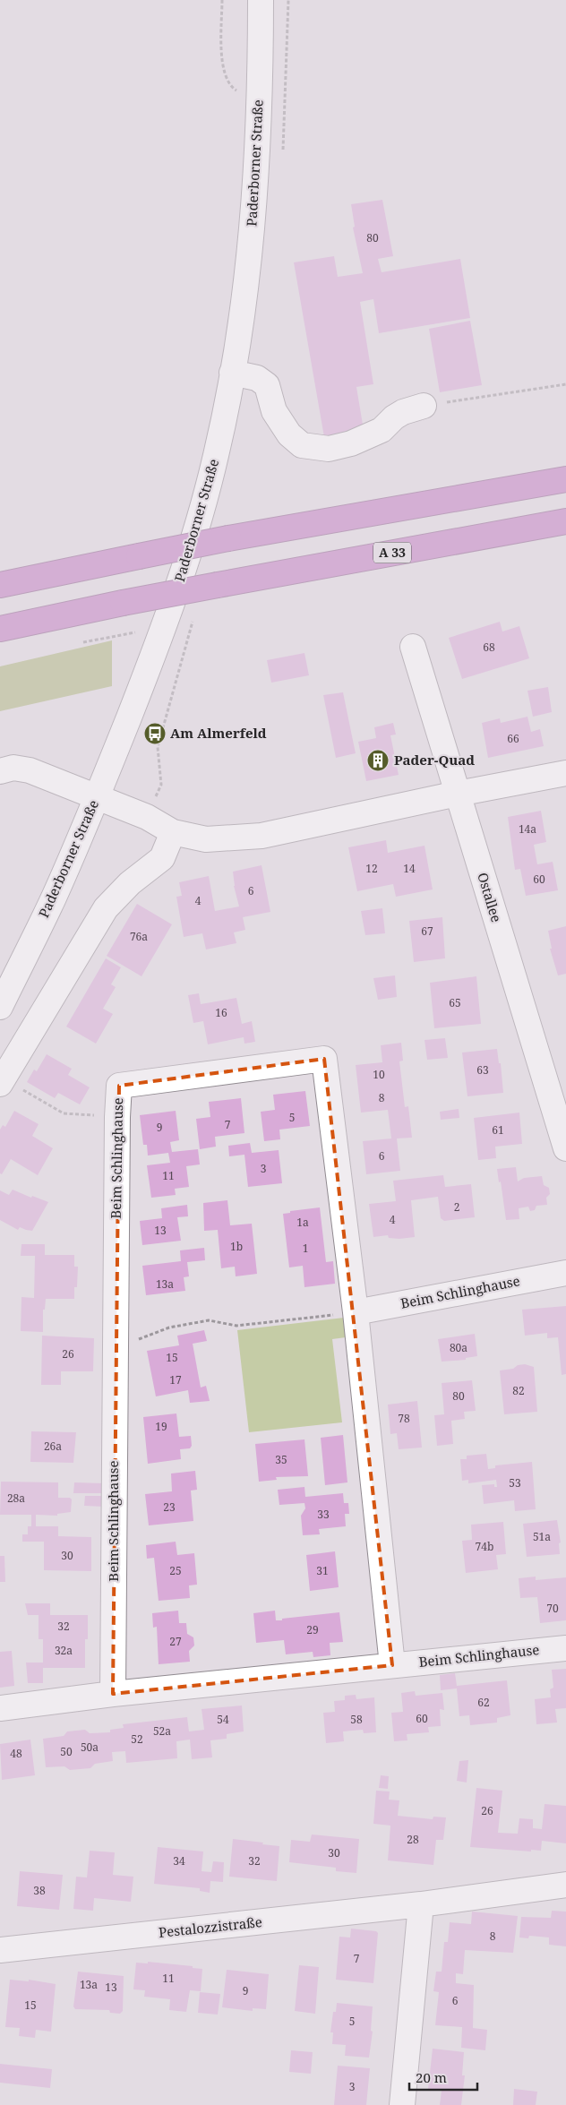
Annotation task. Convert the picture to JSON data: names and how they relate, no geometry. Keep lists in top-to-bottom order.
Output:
{
  "streets": {
    "highway": ["A 33"],
    "street": [
      "Paderborner Straße",
      "Ostallee",
      "Beim Schlinghause",
      "Pestalozzistraße"
    ]
  },
  "places": {
    "bus stop": ["Am Almerfeld"],
    "building": ["Pader-Quad"]
  },
  "house_numbers": [
    "80",
    "68",
    "66",
    "14a",
    "12",
    "14",
    "60",
    "6",
    "4",
    "67",
    "76a",
    "65",
    "16",
    "63",
    "10",
    "8",
    "5",
    "7",
    "9",
    "61",
    "6",
    "3",
    "11",
    "2",
    "4",
    "1a",
    "13",
    "1b",
    "1",
    "13a",
    "80a",
    "26",
    "15",
    "17",
    "82",
    "80",
    "78",
    "19",
    "26a",
    "35",
    "53",
    "28a",
    "23",
    "33",
    "51a",
    "74b",
    "30",
    "25",
    "31",
    "70",
    "32",
    "29",
    "27",
    "32a",
    "62",
    "60",
    "54",
    "58",
    "52a",
    "52",
    "50a",
    "50",
    "48",
    "26",
    "28",
    "30",
    "34",
    "32",
    "38",
    "8",
    "7",
    "11",
    "13a",
    "13",
    "9",
    "6",
    "15",
    "5",
    "3"
  ],
  "scale_bar": "20 m"
}
